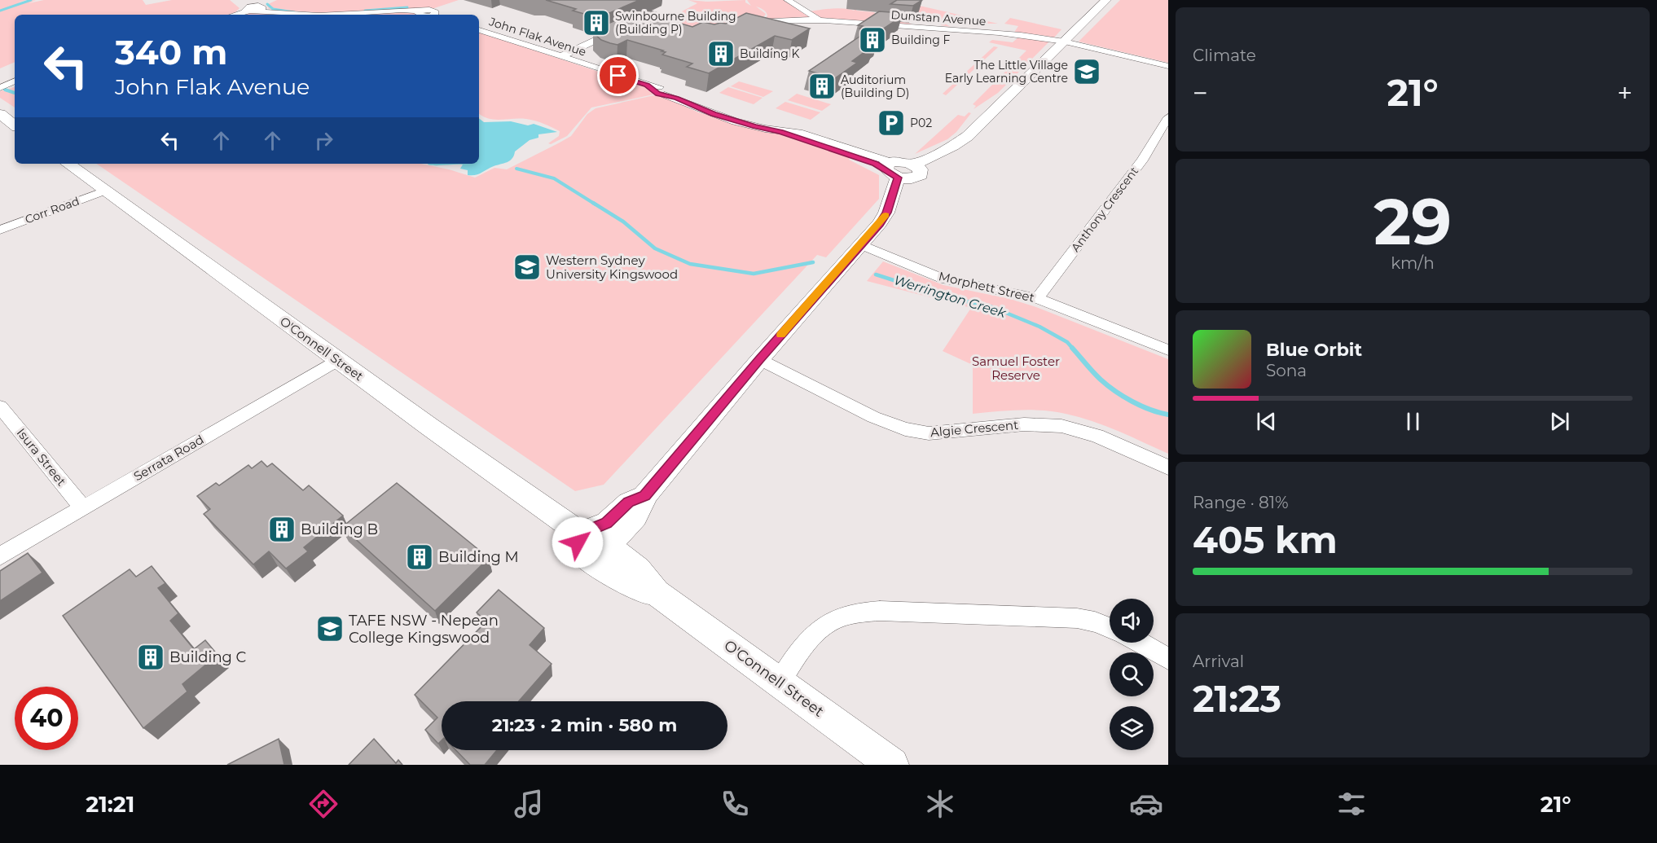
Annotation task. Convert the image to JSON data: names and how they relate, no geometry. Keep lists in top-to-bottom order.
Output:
{
  "streets": {
    "street": [
      "Dunstan Avenue",
      "John Flak Avenue",
      "Anthony Crescent",
      "Corr Road",
      "Morphett Street",
      "O'Connell Street",
      "Algie Crescent",
      "Isura Street",
      "Serrata Road"
    ]
  },
  "crossings": [
    ["Anthony Crescent", "Morphett Street"],
    ["Corr Road", "O'Connell Street"],
    ["O'Connell Street", "Serrata Road"],
    ["Isura Street", "Serrata Road"]
  ],
  "water": ["Werrington Creek"],
  "parks": ["Samuel Foster Reserve"],
  "places": {
    "building": [
      "Swinbourne Building (Building P)",
      "Building F",
      "Building K",
      "Auditorium (Building D)",
      "Building B",
      "Building M",
      "Building C"
    ],
    "school or university": ["The Little Village Early Learning Centre", "Western Sydney University Kingswood", "TAFE NSW - Nepean College Kingswood"],
    "parking": ["P02"]
  },
  "page": {
    "tile": [
      "Climate",
      ["29", "km/h"],
      ["Range · 81%", "405 km"],
      ["Arrival", "21:23"]
    ],
    "turn": ["340 m", "John Flak Avenue"],
    "heat": ["−", "21°", "+"],
    "song": ["Blue Orbit", "Sona"],
    "limit": "40",
    "trip": "21:23 · 2 min · 580 m",
    "tabs": ["21:21", "21°"]
  }
}
